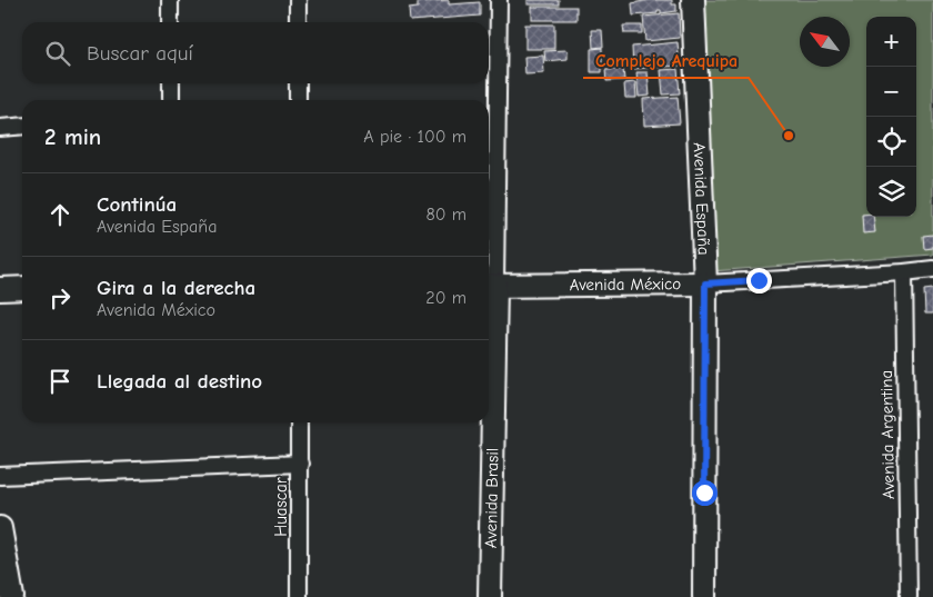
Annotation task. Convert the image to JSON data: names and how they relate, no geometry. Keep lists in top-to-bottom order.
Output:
{
  "streets": {
    "street": [
      "Avenida España",
      "Avenida México",
      "Avenida Argentina",
      "Avenida Brasil",
      "Huascar"
    ]
  },
  "crossings": [
    ["Avenida España", "Avenida México"],
    ["Avenida México", "Avenida Argentina"],
    ["Avenida México", "Avenida Brasil"]
  ],
  "places": ["Complejo Arequipa"],
  "north": "top left",
  "page": {
    "map_buttons": ["+", "−"],
    "search": "Buscar aquí",
    "heading": ["2 min", "A pie · 100 m"],
    "list": [
      ["Continúa", "Avenida España", "80 m"],
      ["Gira a la derecha", "Avenida México", "20 m"],
      "Llegada al destino"
    ]
  }
}
